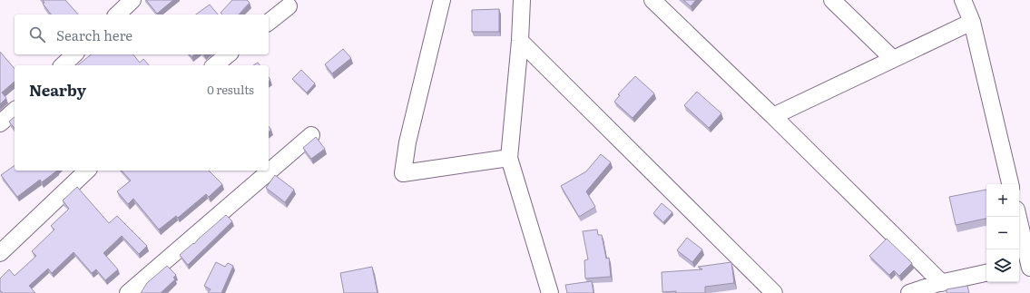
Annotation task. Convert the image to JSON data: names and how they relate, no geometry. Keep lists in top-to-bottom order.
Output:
{
  "page": {
    "search": "Search here",
    "heading": ["Nearby", "0 results"],
    "map_buttons": ["+", "−"]
  }
}
